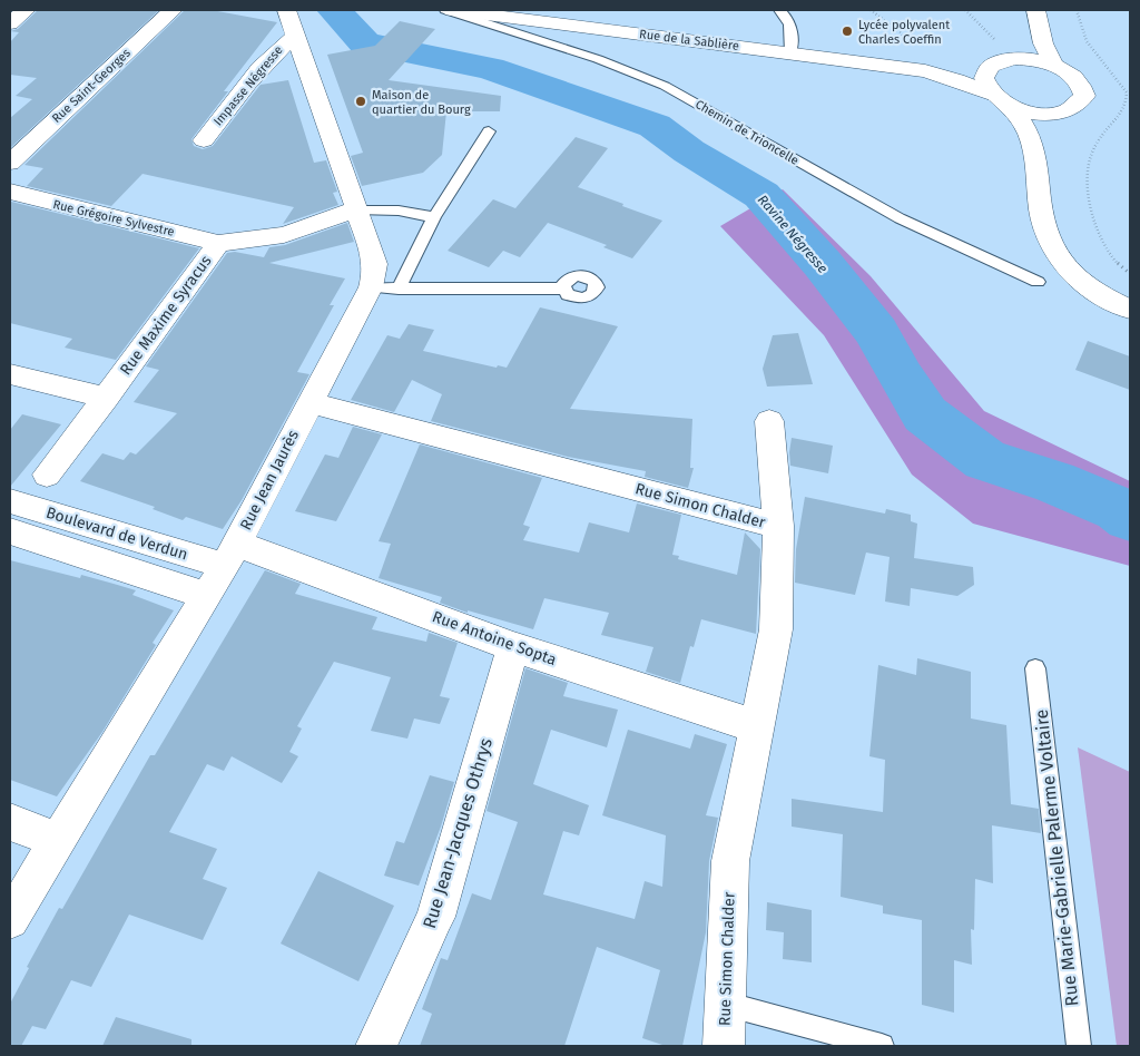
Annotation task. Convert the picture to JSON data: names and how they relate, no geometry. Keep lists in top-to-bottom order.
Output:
{
  "streets": {
    "street": [
      "Rue de la Sablière",
      "Rue Saint-Georges",
      "Impasse Négresse",
      "Rue Grégoire Sylvestre",
      "Rue Maxime Syracus",
      "Rue Jean Jaurès",
      "Rue Simon Chalder",
      "Boulevard de Verdun",
      "Rue Antoine Sopta",
      "Rue Jean-Jacques Othrys"
    ],
    "lane": ["Chemin de Trioncelle", "Rue Marie-Gabrielle Palerme Voltaire"]
  },
  "crossings": [
    ["Impasse Négresse", "Rue Jean Jaurès"],
    ["Rue Grégoire Sylvestre", "Rue Maxime Syracus"],
    ["Rue Maxime Syracus", "Rue Jean Jaurès"],
    ["Rue Jean Jaurès", "Rue Simon Chalder"],
    ["Rue Jean Jaurès", "Boulevard de Verdun"],
    ["Rue Jean Jaurès", "Rue Antoine Sopta"],
    ["Rue Simon Chalder", "Rue Antoine Sopta"],
    ["Boulevard de Verdun", "Rue Antoine Sopta"],
    ["Rue Antoine Sopta", "Rue Jean-Jacques Othrys"]
  ],
  "water": ["Ravine Négresse"],
  "places": ["Lycée polyvalent Charles Coeffin", "Maison de quartier du Bourg"]
}
